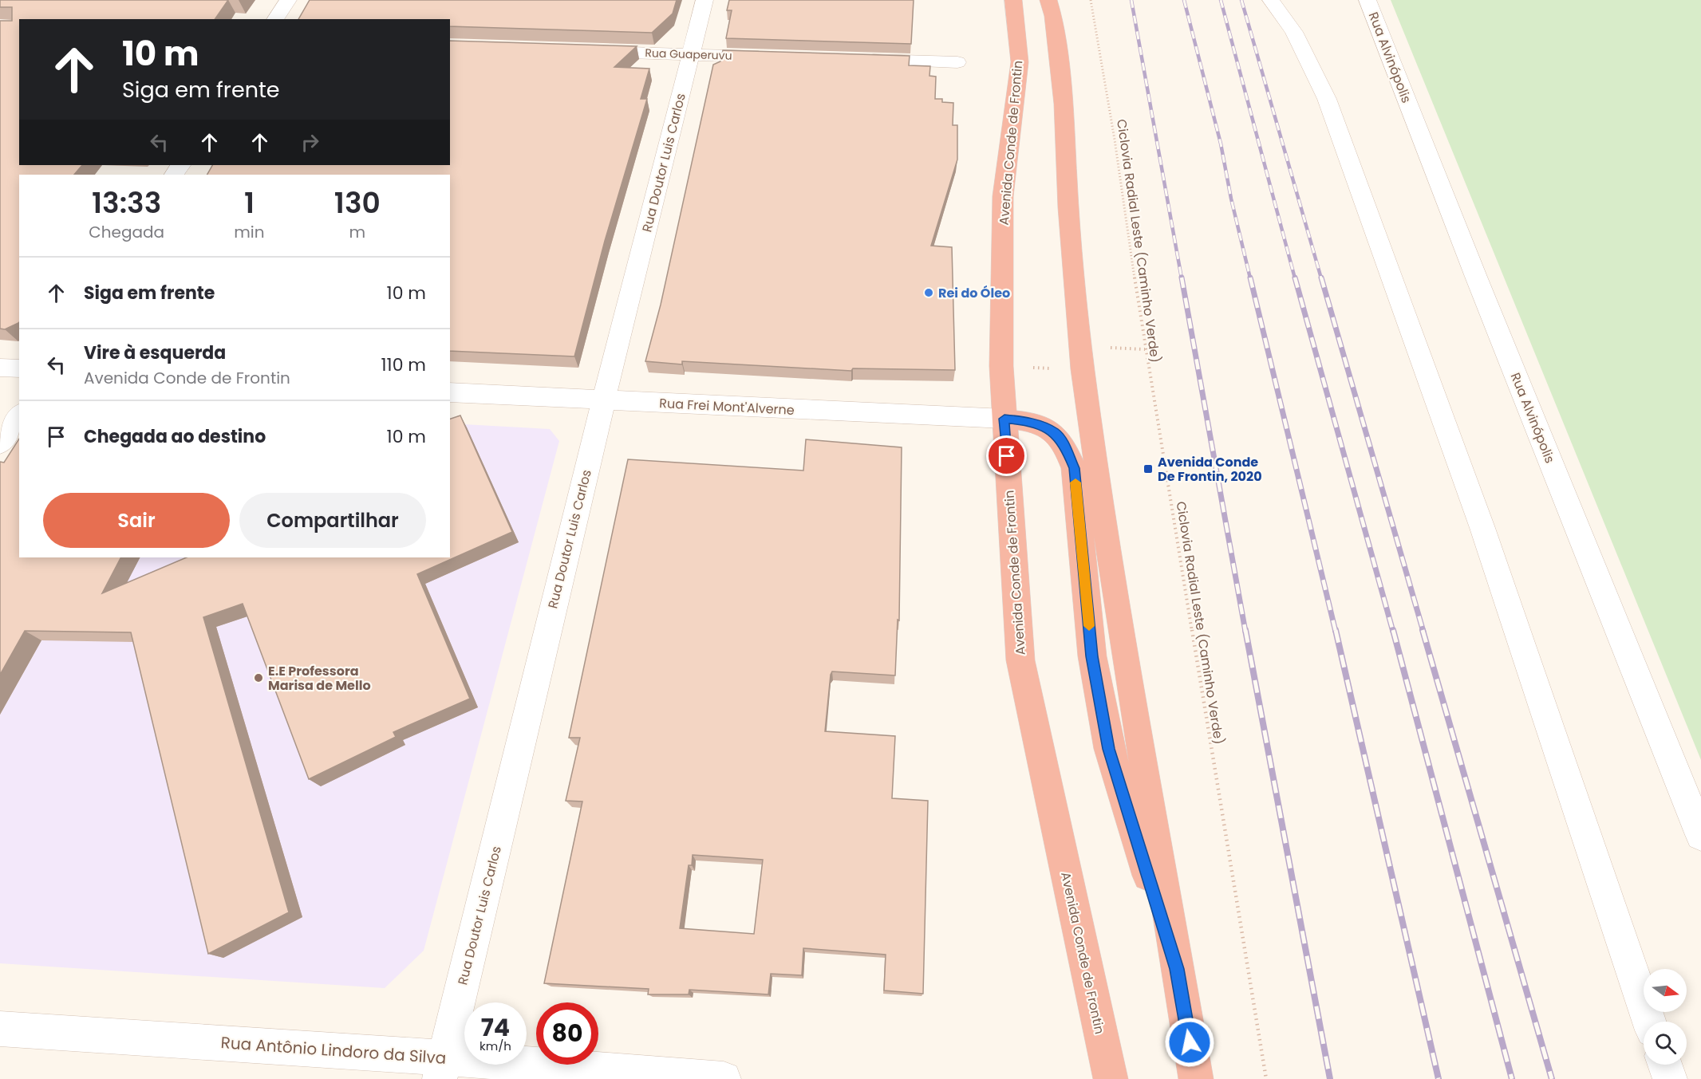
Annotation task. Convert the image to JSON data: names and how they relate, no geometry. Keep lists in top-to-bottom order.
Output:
{
  "streets": {
    "highway": ["Avenida Conde de Frontin"],
    "street": [
      "Rua Guaperuvu",
      "Rua Alvinópolis",
      "Rua Doutor Luis Carlos",
      "Rua Frei Mont'Alverne",
      "Rua Antônio Lindoro da Silva"
    ],
    "path": ["Ciclovia Radial Leste (Caminho Verde)"]
  },
  "crossings": [
    ["Rua Guaperuvu", "Rua Doutor Luis Carlos"],
    ["Avenida Conde de Frontin", "Rua Frei Mont'Alverne"],
    ["Rua Doutor Luis Carlos", "Rua Frei Mont'Alverne"],
    ["Rua Doutor Luis Carlos", "Rua Antônio Lindoro da Silva"]
  ],
  "places": {
    "other": ["Rei do Óleo", "E.E Professora Marisa de Mello"],
    "transit": ["Avenida Conde De Frontin, 2020"]
  },
  "north": "right",
  "page": {
    "turn": ["10 m", "Siga em frente"],
    "eta": [
      "13:33",
      "Chegada",
      "1",
      "min",
      "130",
      "m"
    ],
    "list": [
      {
        "name": "Siga em frente",
        "value": "10 m"
      },
      {
        "name": "Vire à esquerda",
        "note": "Avenida Conde de Frontin",
        "value": "110 m"
      },
      {
        "name": "Chegada ao destino",
        "value": "10 m"
      }
    ],
    "buttons": ["Sair", "Compartilhar"],
    "speed": "74 km/h",
    "limit": "80"
  }
}
